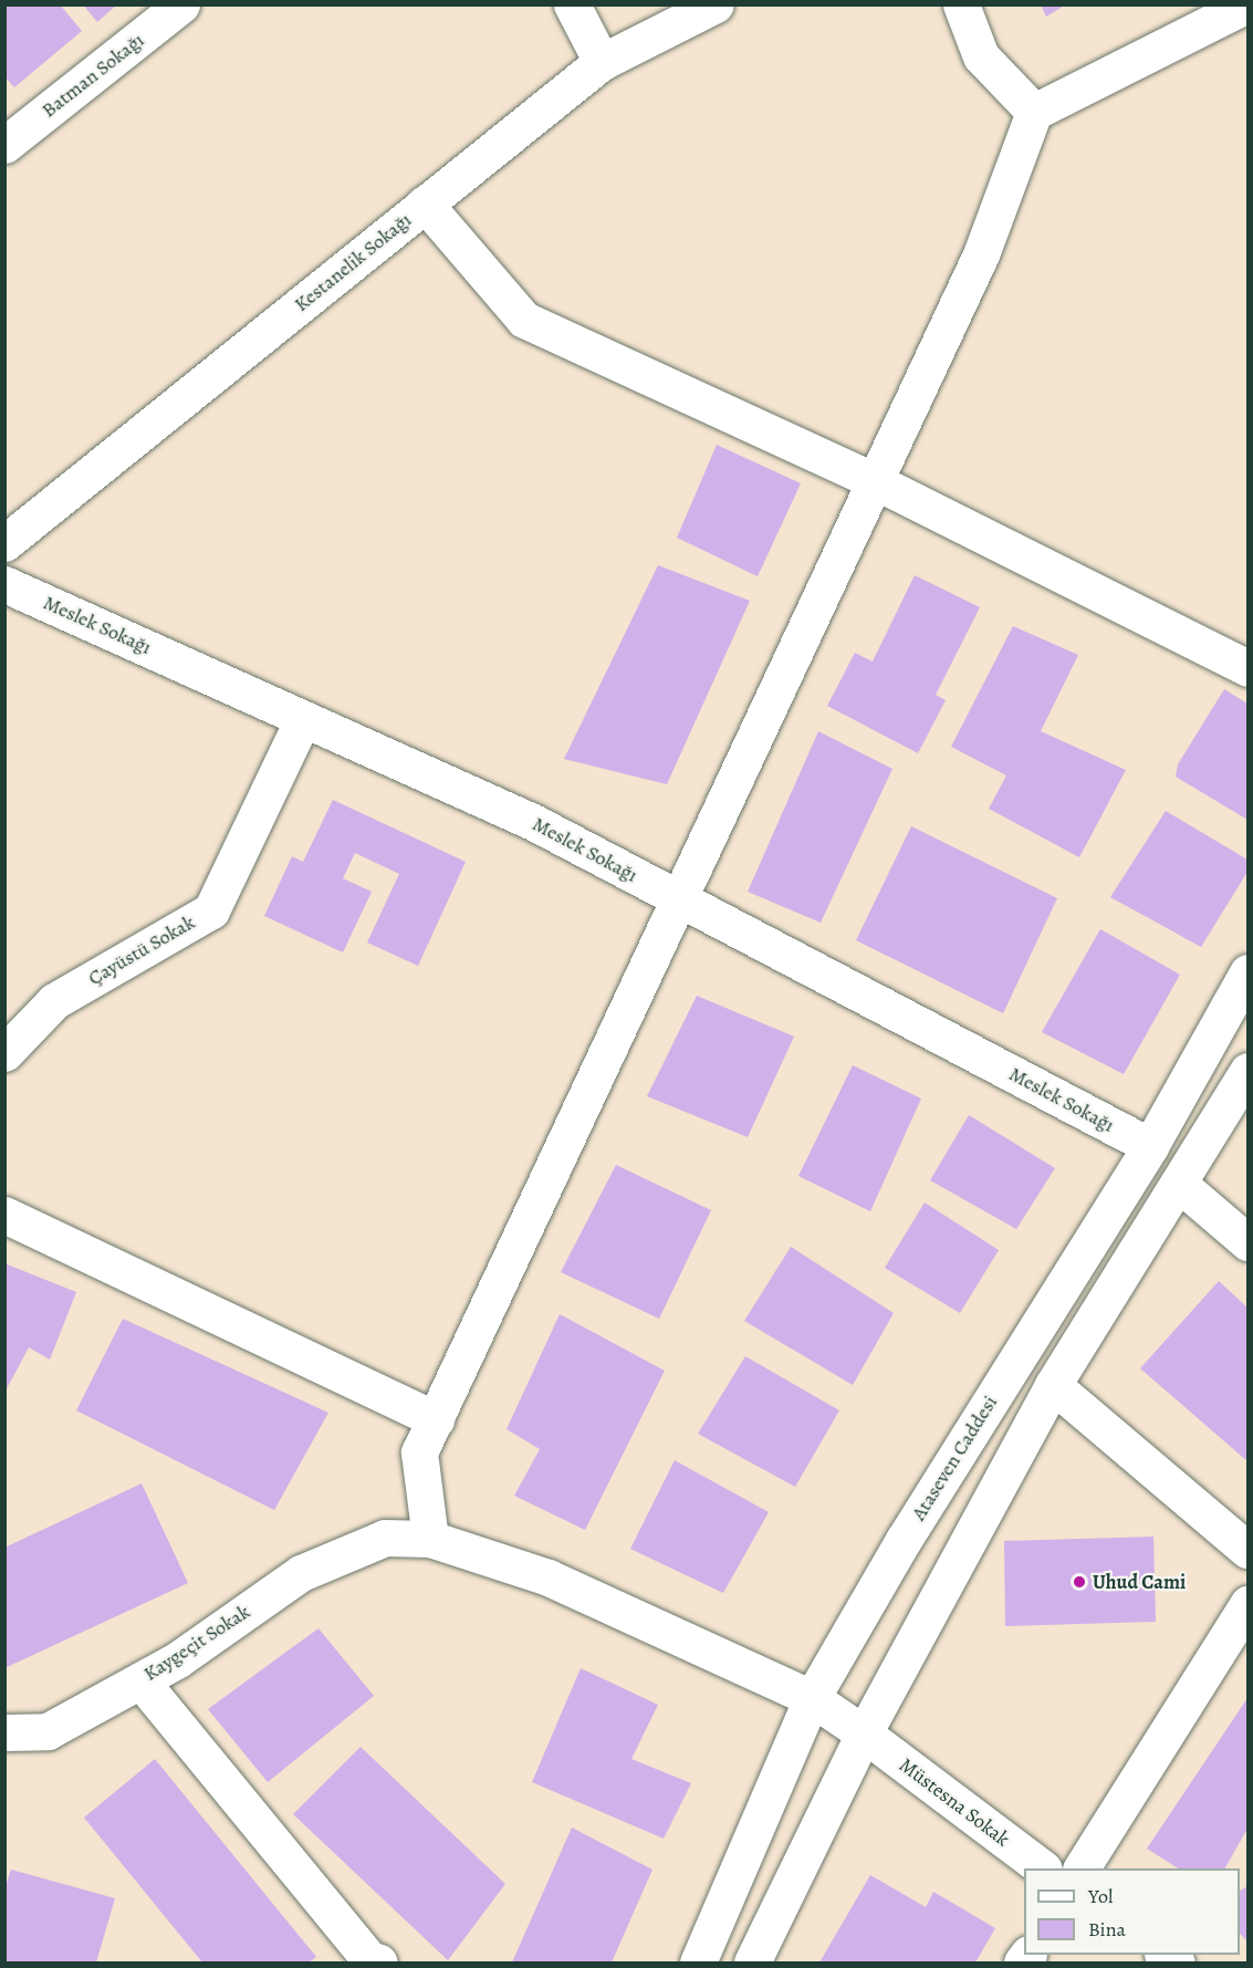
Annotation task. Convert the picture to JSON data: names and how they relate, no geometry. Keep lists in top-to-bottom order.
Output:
{
  "streets": {
    "street": [
      "Batman Sokağı",
      "Kestanelik Sokağı",
      "Meslek Sokağı",
      "Çayüstü Sokak",
      "Ataseven Caddesi",
      "Kaygeçit Sokak",
      "Müstesna Sokak"
    ]
  },
  "crossings": [
    ["Meslek Sokağı", "Çayüstü Sokak"],
    ["Meslek Sokağı", "Ataseven Caddesi"],
    ["Ataseven Caddesi", "Müstesna Sokak"],
    ["Kaygeçit Sokak", "Müstesna Sokak"]
  ],
  "places": ["Uhud Cami"],
  "legend": ["Yol", "Bina"]
}
